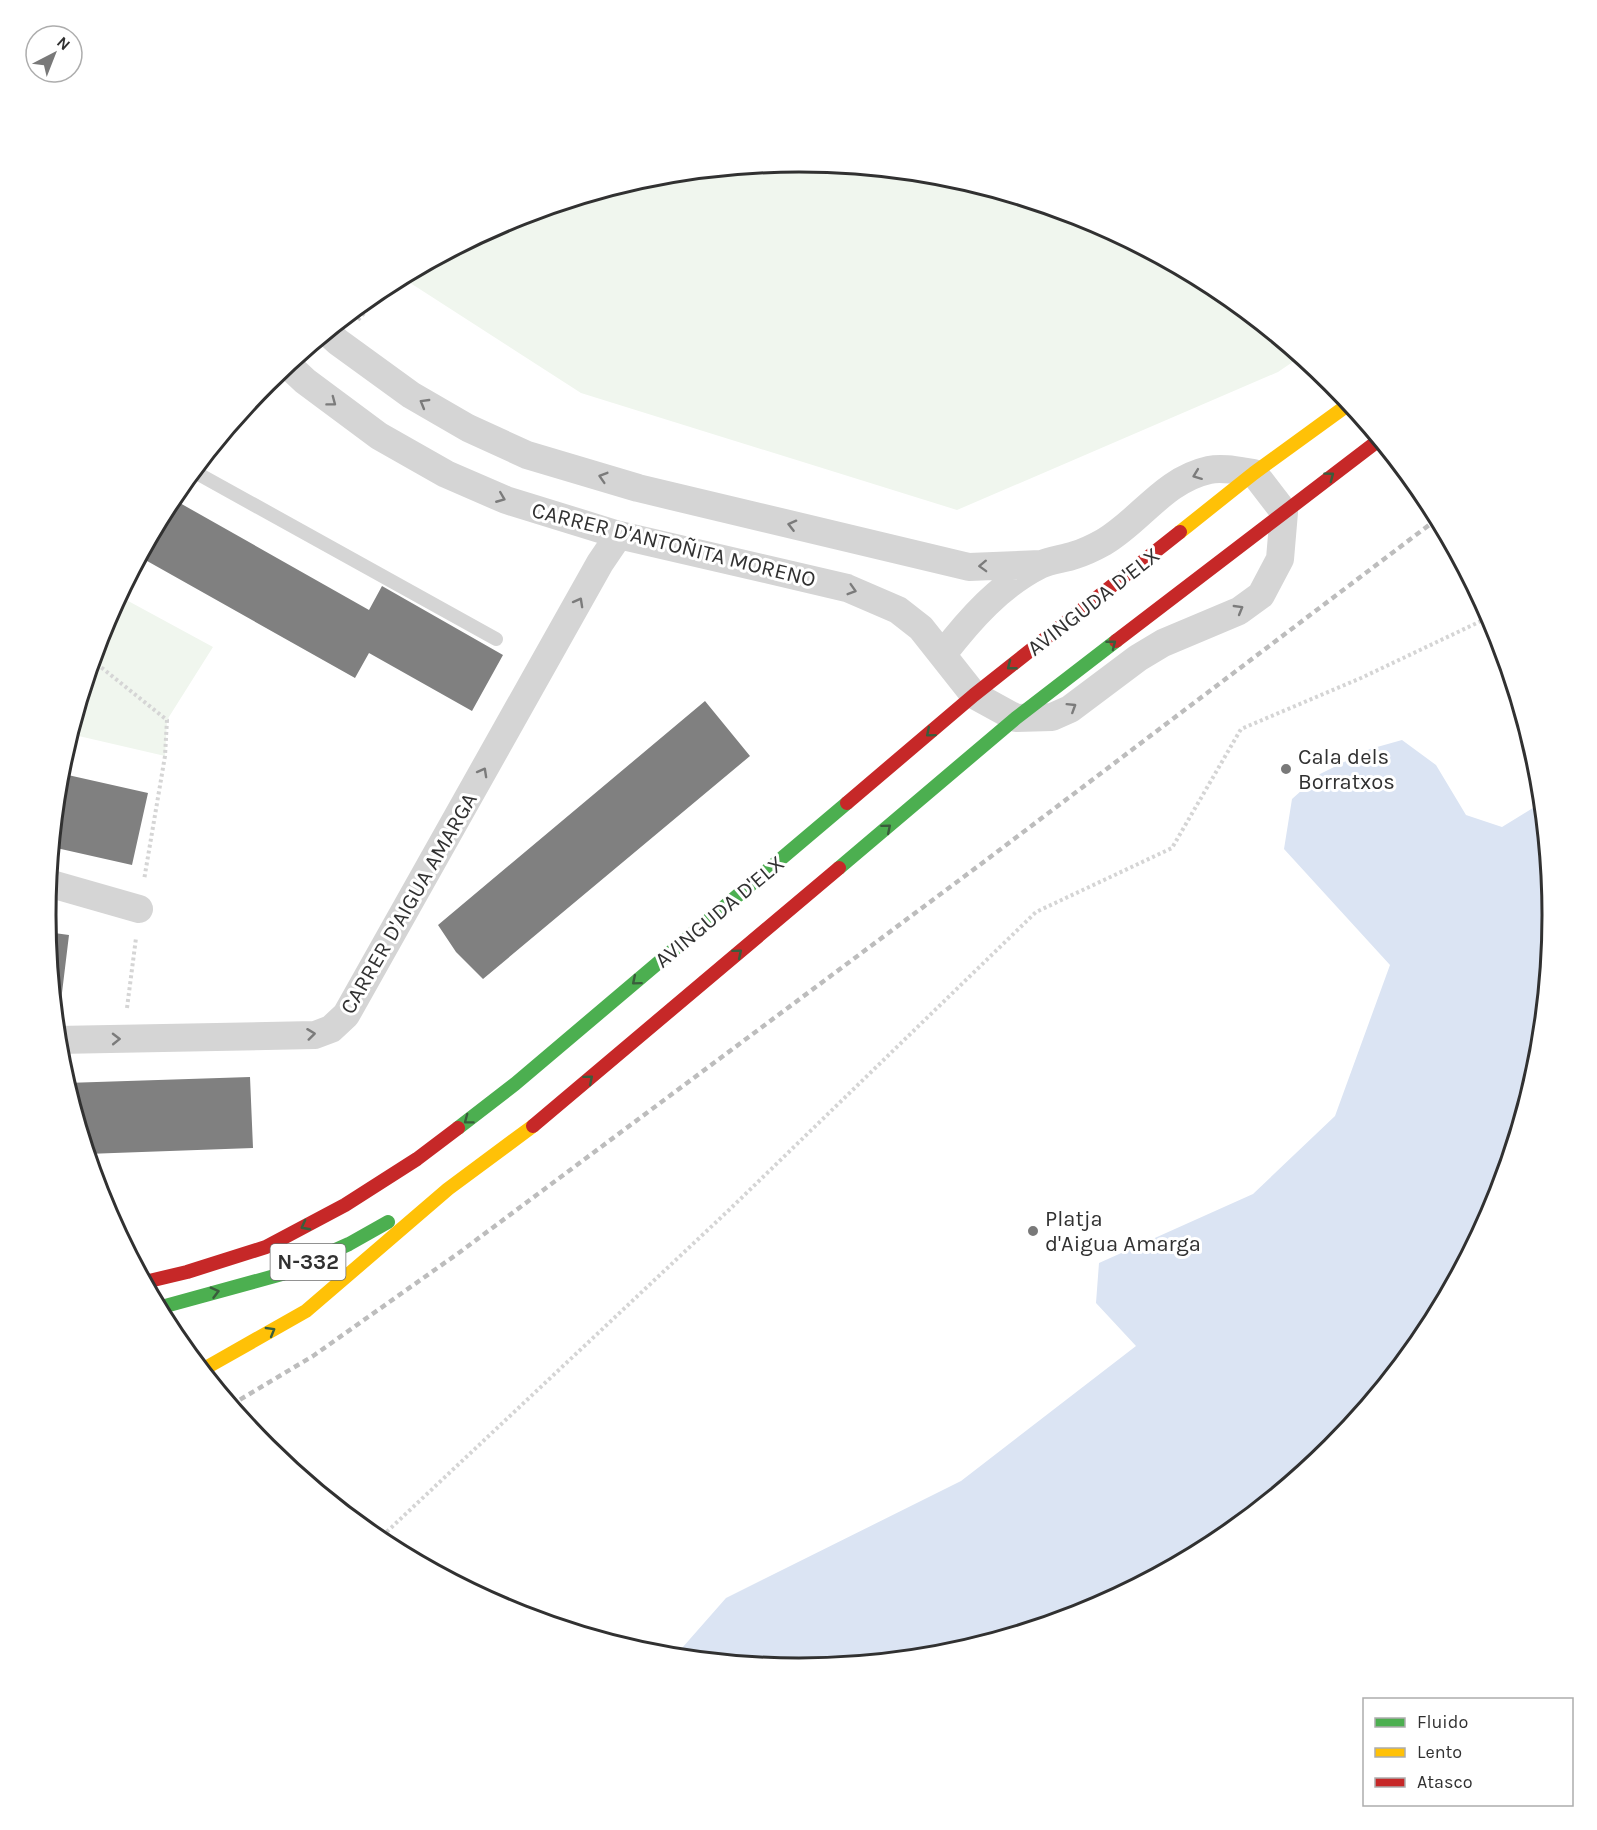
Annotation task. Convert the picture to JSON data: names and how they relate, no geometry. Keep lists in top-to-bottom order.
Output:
{
  "streets": {
    "highway": ["AVINGUDA D'ELX", "N-332"],
    "street": ["CARRER D'ANTOÑITA MORENO", "CARRER D'AIGUA AMARGA"]
  },
  "crossings": [
    ["CARRER D'ANTOÑITA MORENO", "AVINGUDA D'ELX"],
    ["CARRER D'ANTOÑITA MORENO", "CARRER D'AIGUA AMARGA"],
    ["AVINGUDA D'ELX", "N-332"]
  ],
  "one_way": ["CARRER D'AIGUA AMARGA"],
  "places": ["Cala dels Borratxos", "Platja d'Aigua Amarga"],
  "legend": ["Fluido", "Lento", "Atasco"],
  "north": "top right"
}
